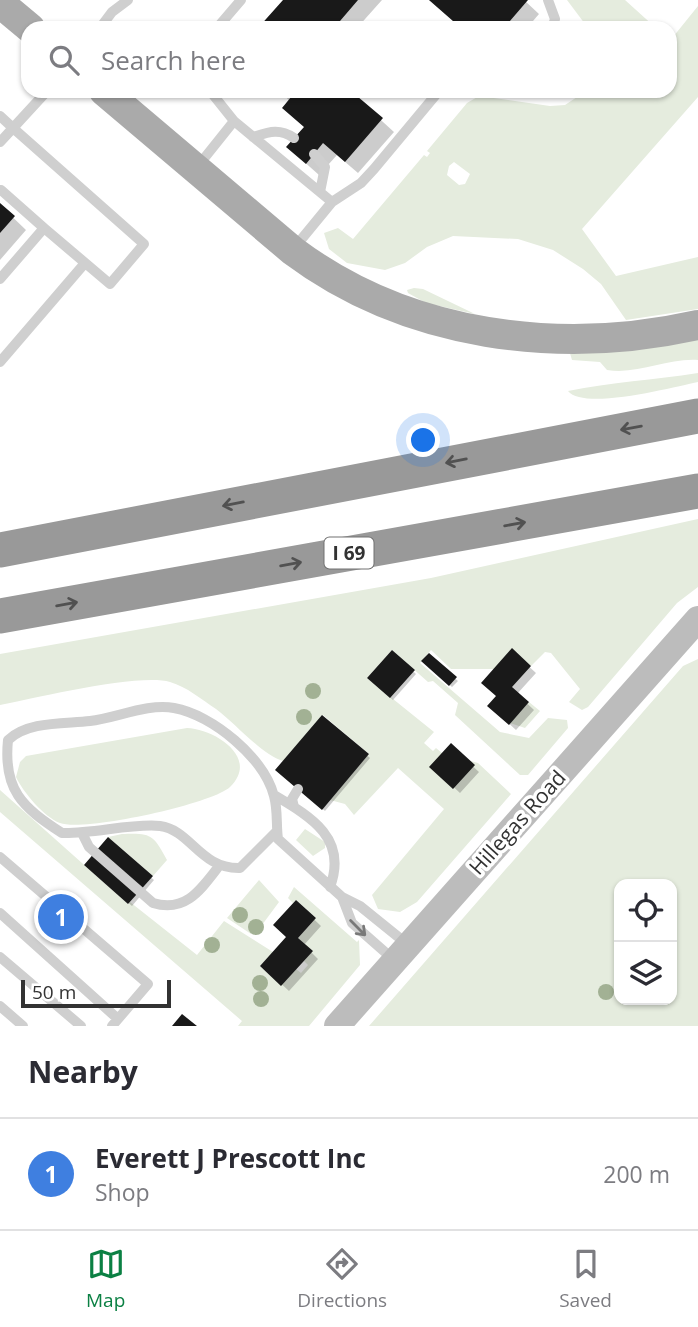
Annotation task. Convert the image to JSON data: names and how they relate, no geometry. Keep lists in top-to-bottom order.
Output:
{
  "streets": {
    "highway": ["I 69"],
    "main road": ["Hillegas Road"]
  },
  "scale_bar": "50 m",
  "page": {
    "search": "Search here",
    "pins": "1",
    "scale": "50 m",
    "heading": "Nearby",
    "list": [
      {
        "mark": "1",
        "name": "Everett J Prescott Inc",
        "note": "Shop",
        "value": "200 m"
      }
    ],
    "nav": ["Map", "Directions", "Saved"]
  }
}
